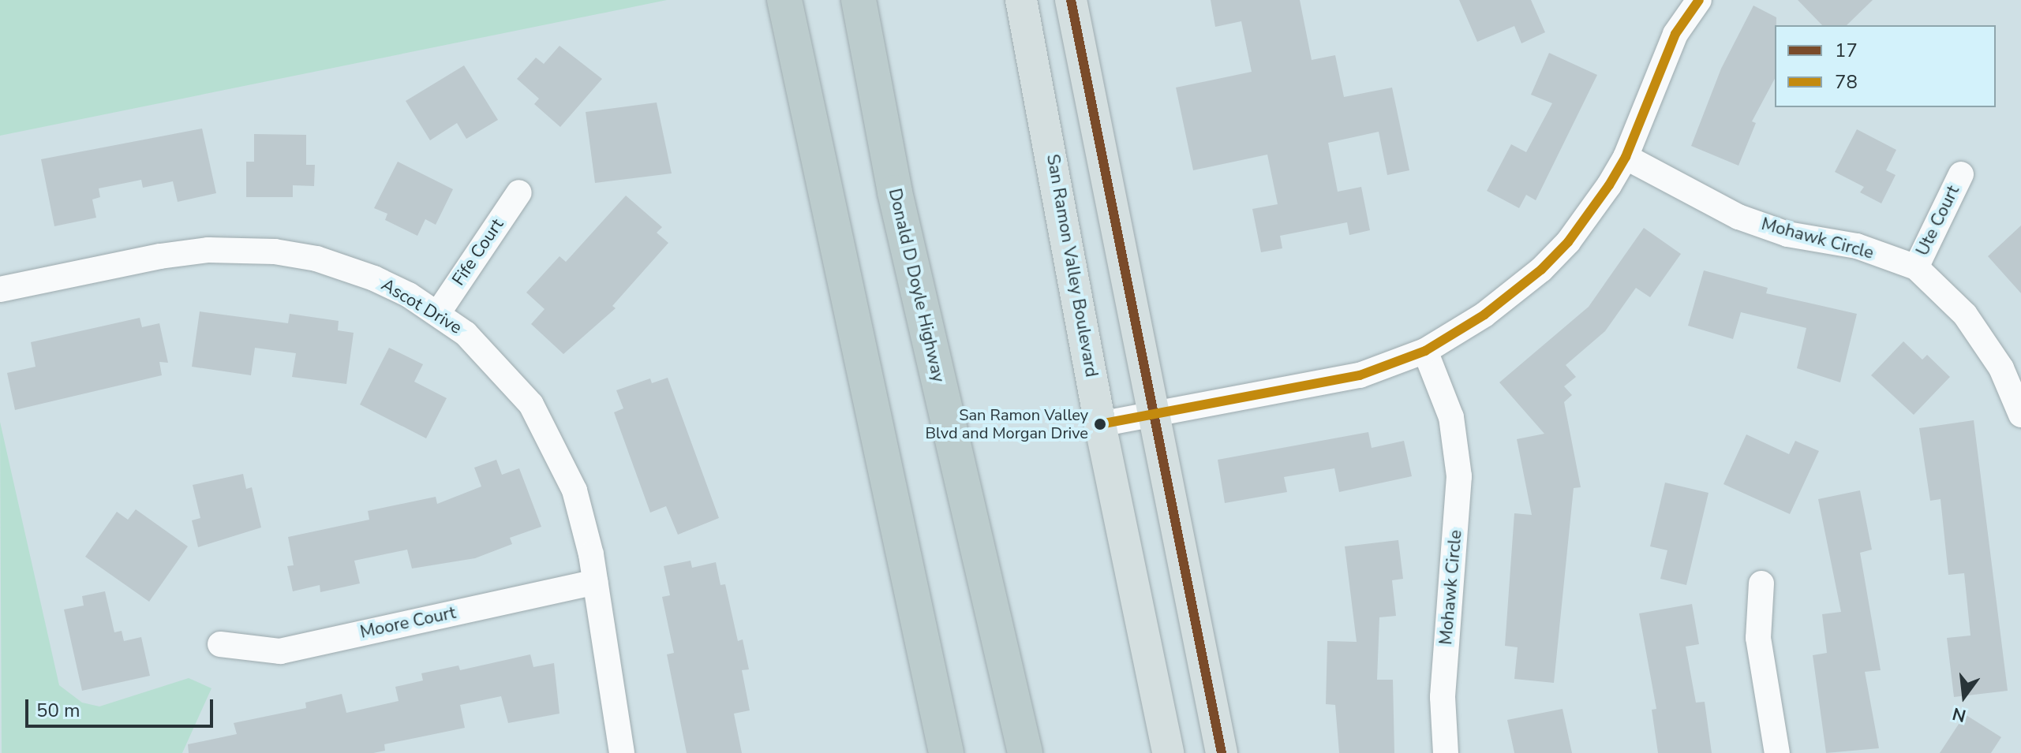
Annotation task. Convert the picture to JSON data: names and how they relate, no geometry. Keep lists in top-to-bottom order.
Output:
{
  "streets": {
    "highway": ["Donald D Doyle Highway"],
    "main road": ["San Ramon Valley Boulevard"],
    "street": [
      "Ute Court",
      "Mohawk Circle",
      "Fife Court",
      "Ascot Drive",
      "Moore Court"
    ]
  },
  "crossings": [
    ["Ute Court", "Mohawk Circle"],
    ["Fife Court", "Ascot Drive"],
    ["Ascot Drive", "Moore Court"]
  ],
  "places": ["San Ramon Valley Blvd and Morgan Drive"],
  "lines": ["transit line 17", "transit line 78"],
  "legend": ["17", "78"],
  "scale_bar": "50 m",
  "north": "bottom"
}
